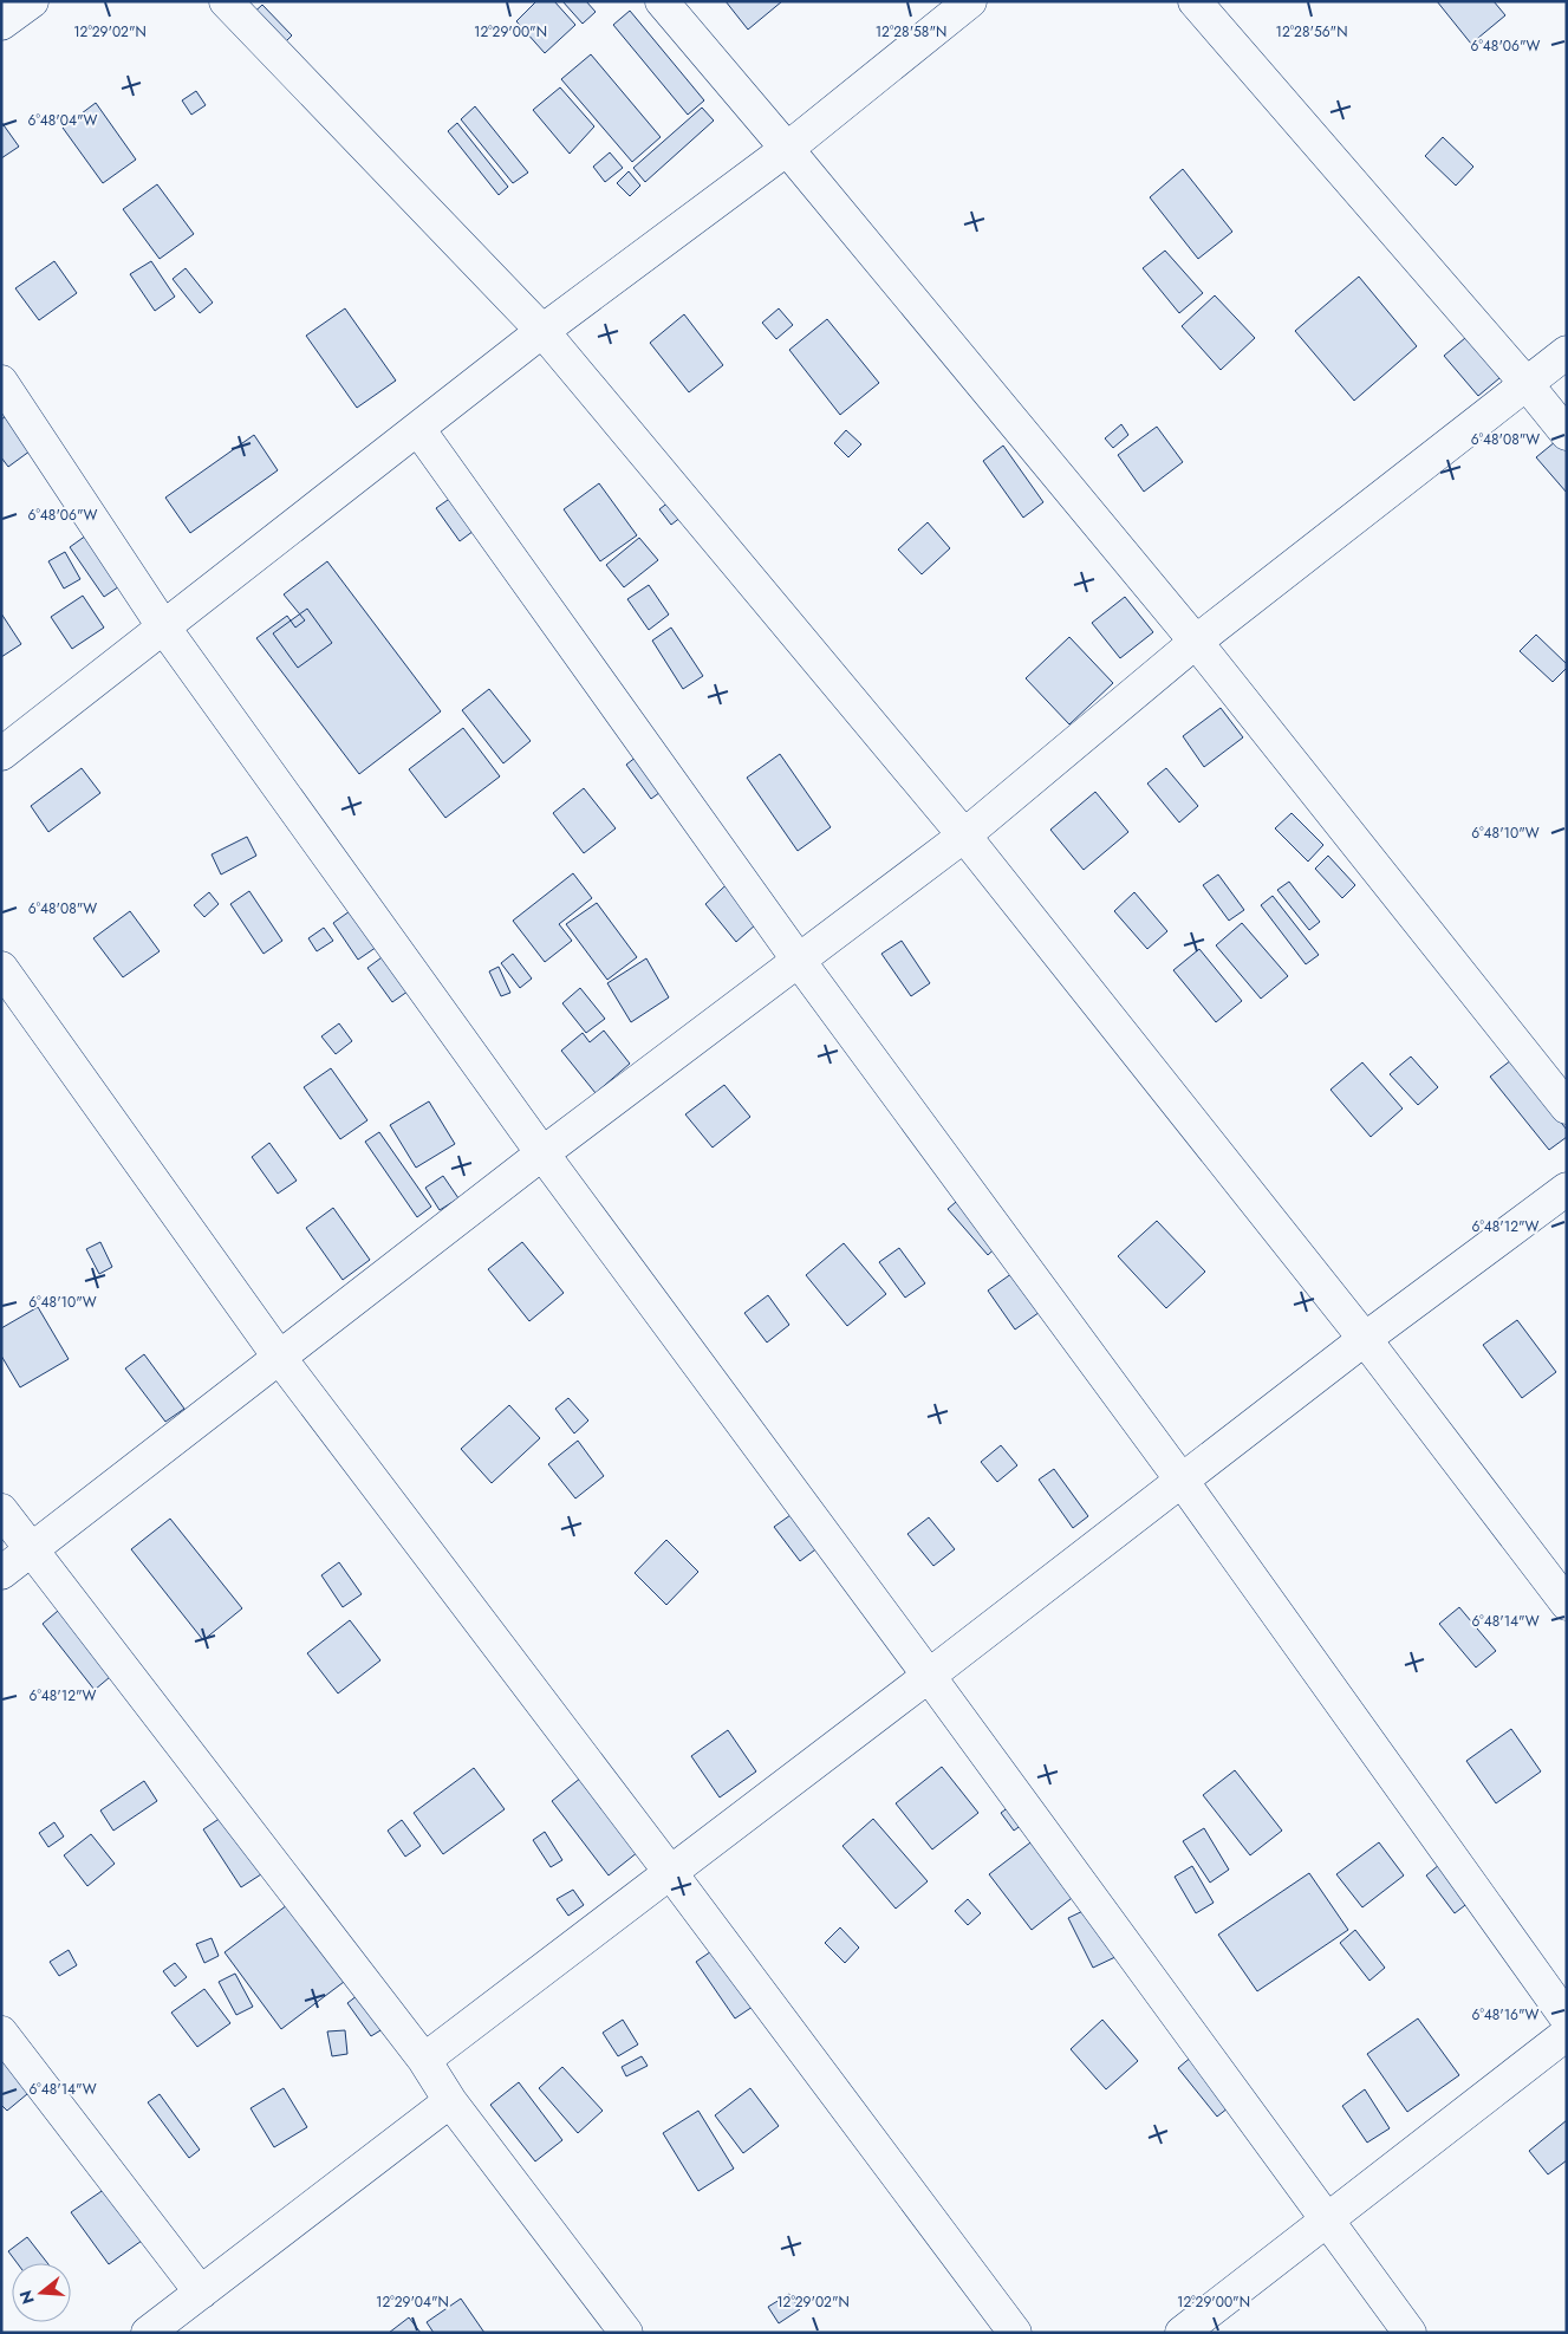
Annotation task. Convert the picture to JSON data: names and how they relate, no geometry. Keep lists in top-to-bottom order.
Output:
{
  "north": "left",
  "coordinates": [
    "12°29'02\"N",
    "12°29'00\"N",
    "12°28'58\"N",
    "12°28'56\"N",
    "6°48'06\"W",
    "6°48'04\"W",
    "6°48'08\"W",
    "6°48'10\"W",
    "6°48'12\"W",
    "6°48'14\"W",
    "6°48'16\"W",
    "12°29'04\"N"
  ]
}
